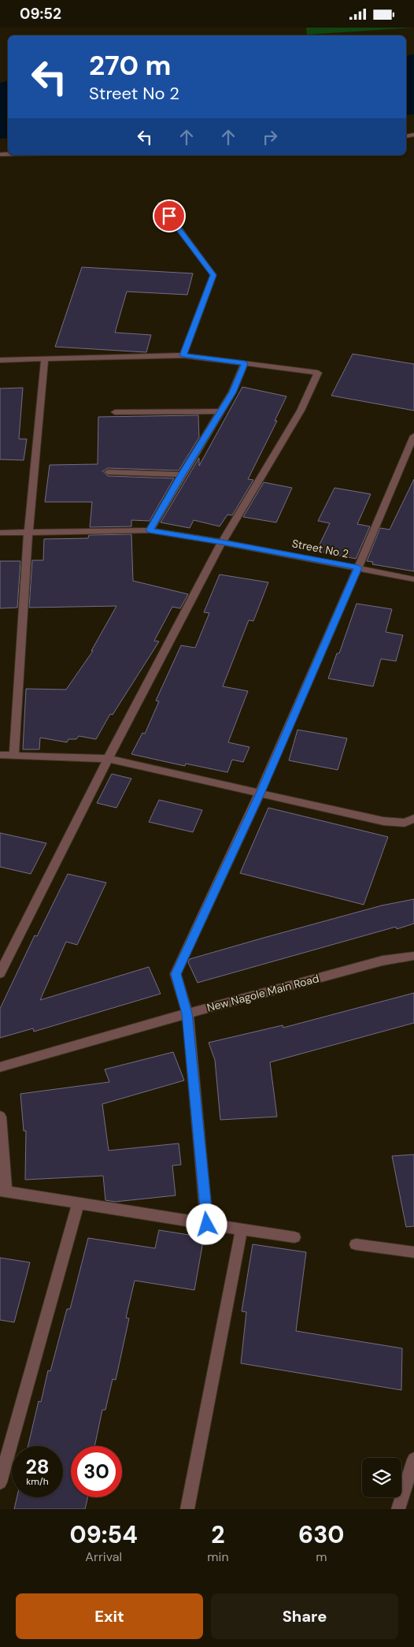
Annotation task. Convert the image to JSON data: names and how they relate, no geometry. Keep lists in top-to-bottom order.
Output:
{
  "streets": {
    "street": ["Street No 2", "New Nagole Main Road"]
  },
  "page": {
    "status": "09:52",
    "turn": ["270 m", "Street No 2"],
    "speed": "28 km/h",
    "limit": "30",
    "eta": [
      "09:54",
      "Arrival",
      "2",
      "min",
      "630",
      "m"
    ],
    "buttons": ["Exit", "Share"]
  }
}
